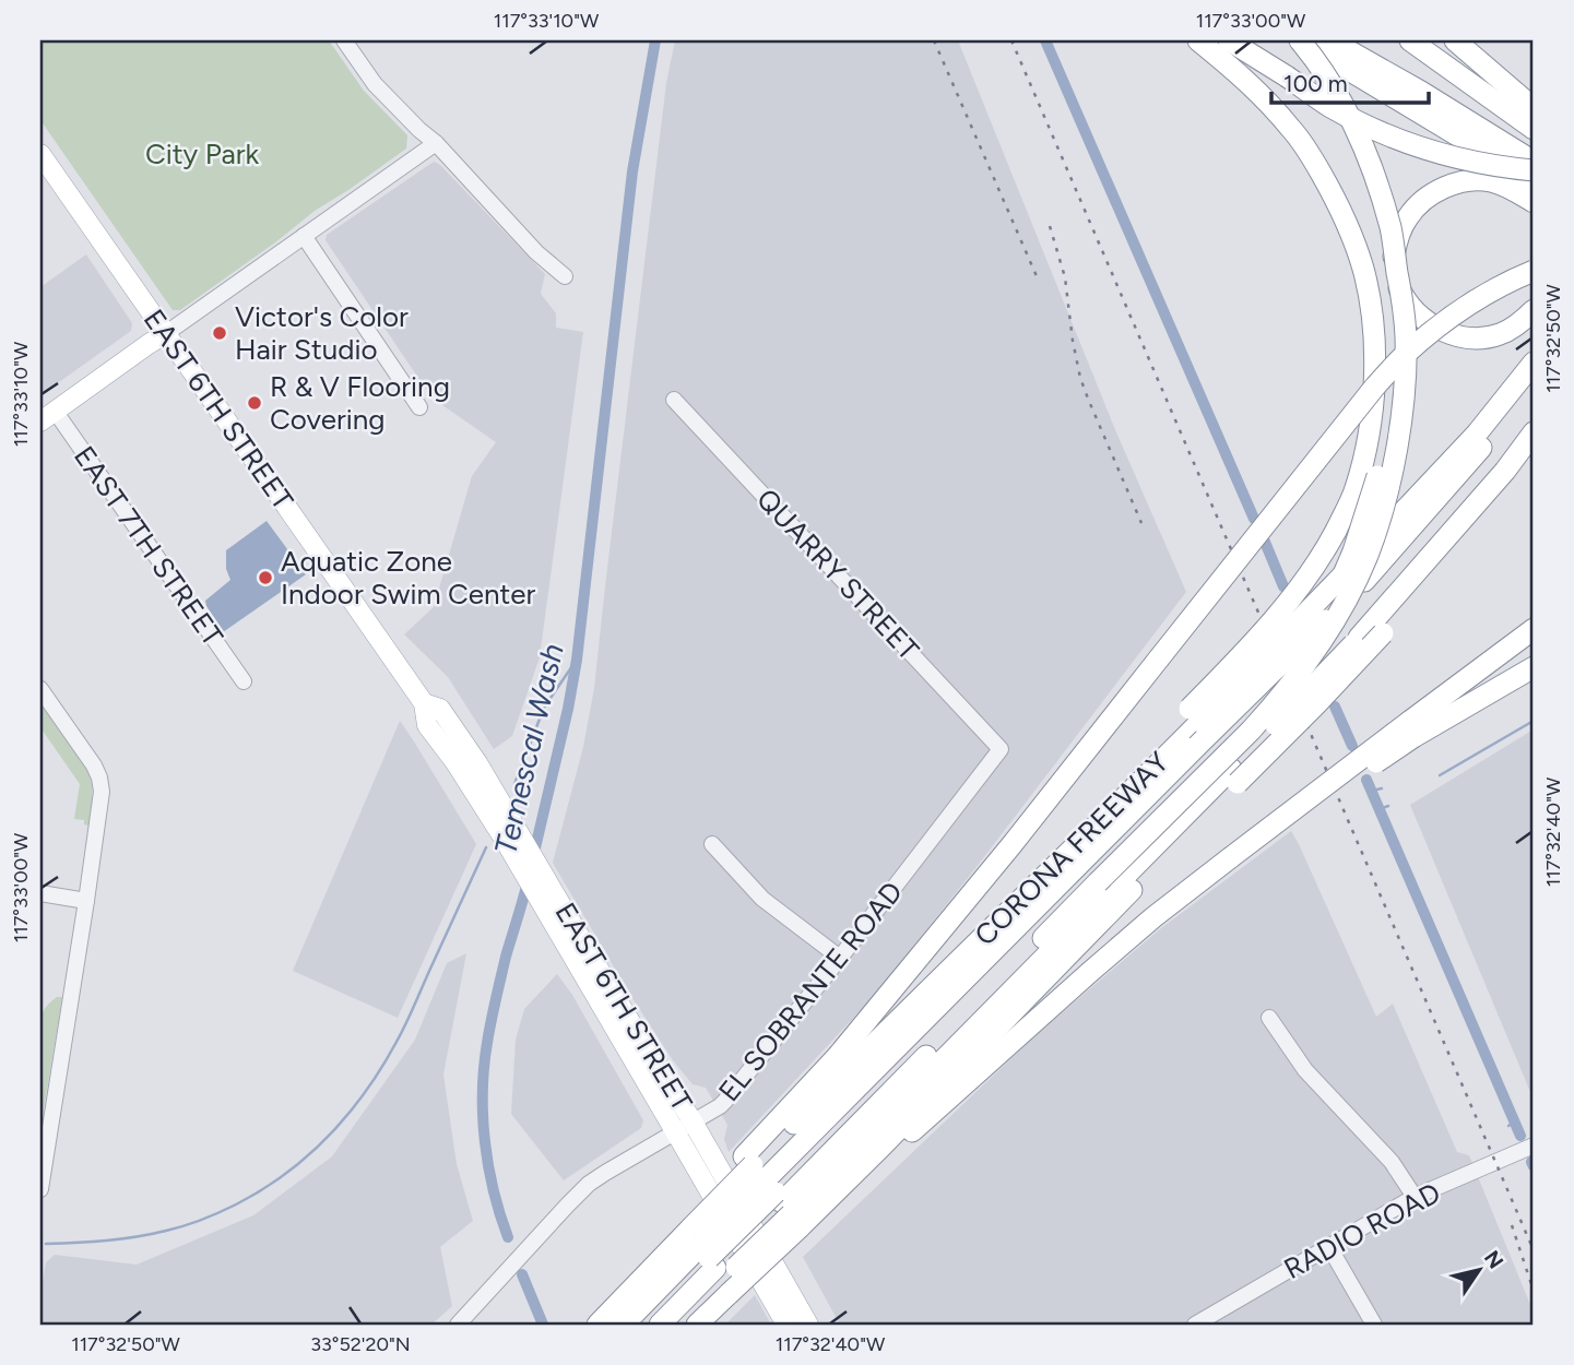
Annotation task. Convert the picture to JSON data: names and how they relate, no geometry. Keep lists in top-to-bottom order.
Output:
{
  "streets": {
    "highway": ["CORONA FREEWAY"],
    "main road": ["EAST 6TH STREET"],
    "street": [
      "EAST 7TH STREET",
      "QUARRY STREET",
      "EL SOBRANTE ROAD",
      "RADIO ROAD"
    ]
  },
  "crossings": [
    ["EAST 6TH STREET", "EL SOBRANTE ROAD"],
    ["QUARRY STREET", "EL SOBRANTE ROAD"]
  ],
  "water": ["Temescal Wash"],
  "parks": ["City Park"],
  "places": ["Victor's Color Hair Studio", "R & V Flooring Covering", "Aquatic Zone Indoor Swim Center"],
  "scale_bar": "100 m",
  "north": "top right",
  "coordinates": [
    "117°33'10\"W",
    "117°33'00\"W",
    "117°32'50\"W",
    "117°32'40\"W",
    "33°52'20\"N"
  ]
}
